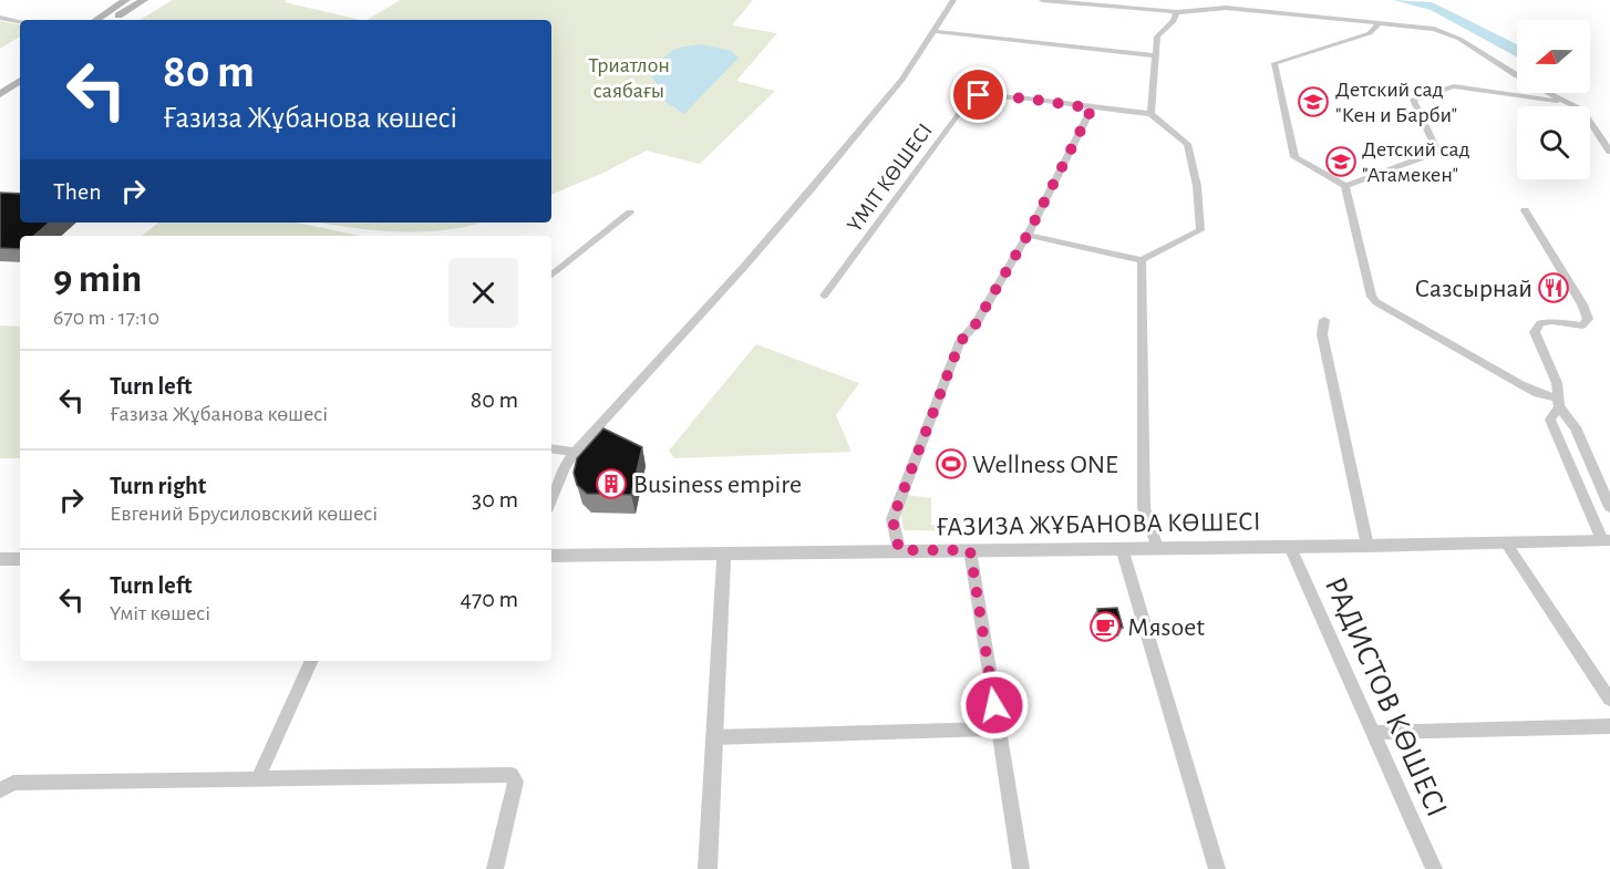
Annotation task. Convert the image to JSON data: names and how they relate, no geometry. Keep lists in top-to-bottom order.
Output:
{
  "streets": {
    "street": ["ҮМІТ КӨШЕСІ", "ҒАЗИЗА ЖҰБАНОВА КӨШЕСІ", "РАДИСТОВ КӨШЕСІ"]
  },
  "crossings": [
    ["ҒАЗИЗА ЖҰБАНОВА КӨШЕСІ", "РАДИСТОВ КӨШЕСІ"]
  ],
  "parks": ["Триатлон саябағы"],
  "places": {
    "school or university": ["Детский сад \"Кен и Барби\"", "Детский сад \"Атамекен\""],
    "restaurant": ["Сазсырнай"],
    "sports": ["Wellness ONE"],
    "building": ["Business empire"],
    "cafe": ["Мяsoet"]
  },
  "north": "left",
  "page": {
    "turn": ["80 m", "Ғазиза Жұбанова көшесі"],
    "then": "Then",
    "heading": ["9 min", "670 m · 17:10"],
    "list": [
      {
        "name": "Turn left",
        "note": "Ғазиза Жұбанова көшесі",
        "value": "80 m"
      },
      {
        "name": "Turn right",
        "note": "Евгений Брусиловский көшесі",
        "value": "30 m"
      },
      {
        "name": "Turn left",
        "note": "Үміт көшесі",
        "value": "470 m"
      }
    ]
  }
}
